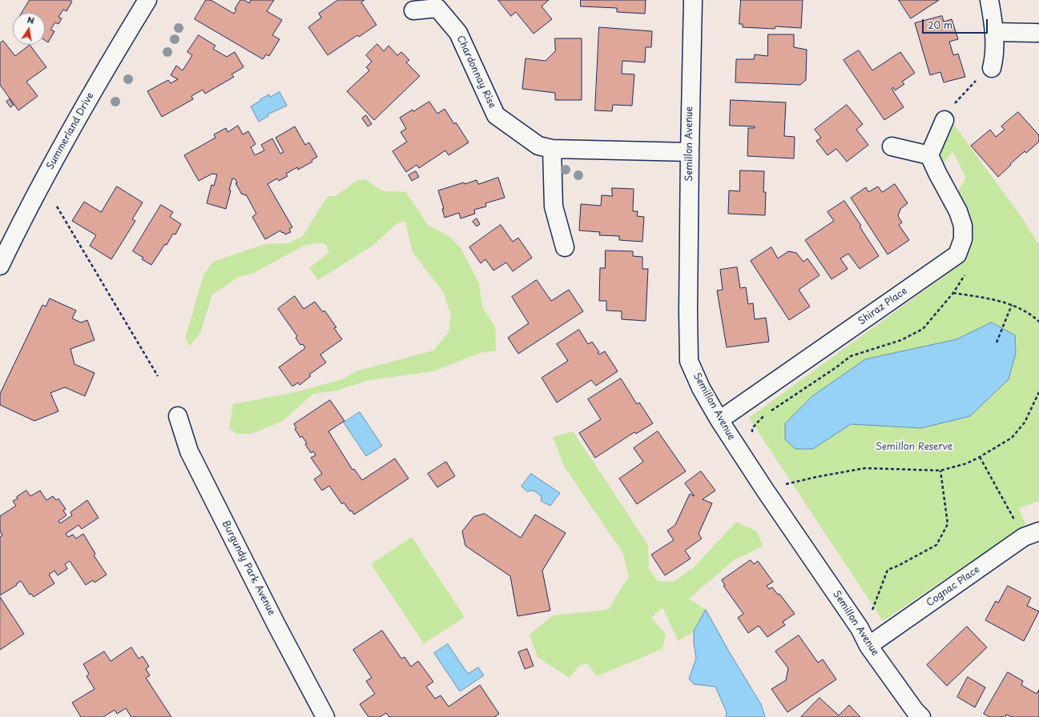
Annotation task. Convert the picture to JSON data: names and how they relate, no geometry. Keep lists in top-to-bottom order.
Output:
{
  "streets": {
    "street": [
      "Chardonnay Rise",
      "Summerland Drive",
      "Semillon Avenue",
      "Shiraz Place",
      "Burgundy Park Avenue",
      "Cognac Place"
    ]
  },
  "crossings": [
    ["Chardonnay Rise", "Semillon Avenue"],
    ["Semillon Avenue", "Shiraz Place"],
    ["Semillon Avenue", "Cognac Place"]
  ],
  "parks": ["Semillon Reserve"],
  "scale_bar": "20 m",
  "north": "top"
}
